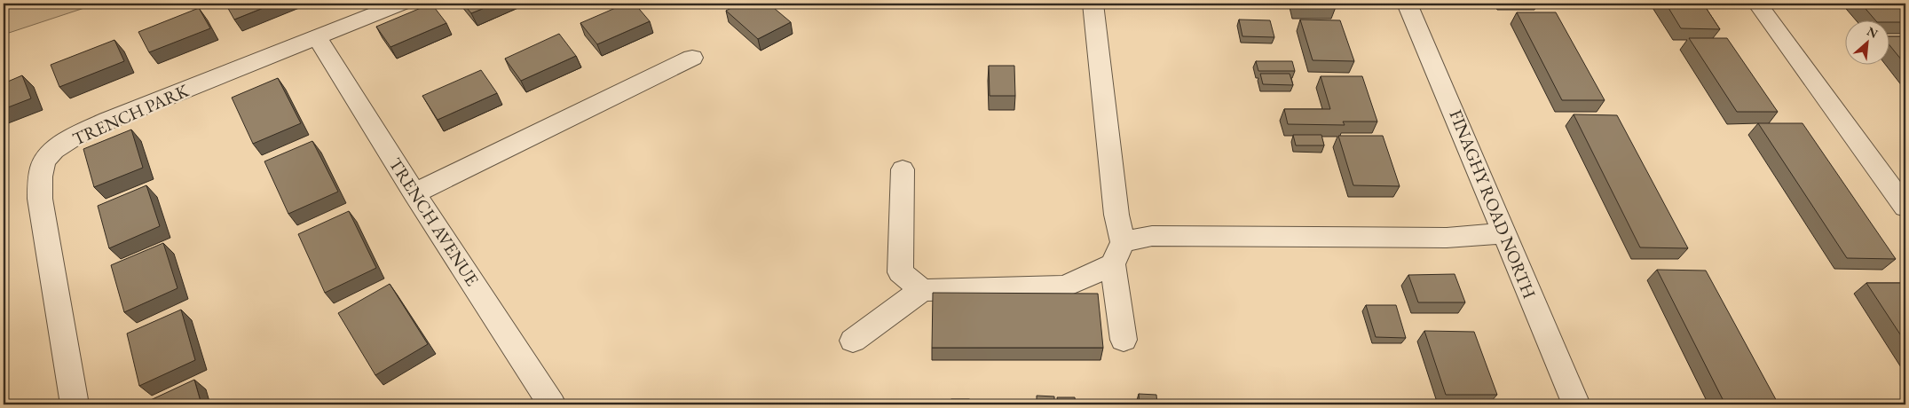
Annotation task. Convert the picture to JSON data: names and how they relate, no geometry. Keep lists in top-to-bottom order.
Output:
{
  "streets": {
    "street": ["TRENCH PARK", "FINAGHY ROAD NORTH", "TRENCH AVENUE"]
  },
  "crossings": [
    ["TRENCH PARK", "TRENCH AVENUE"]
  ],
  "north": "top right"
}
